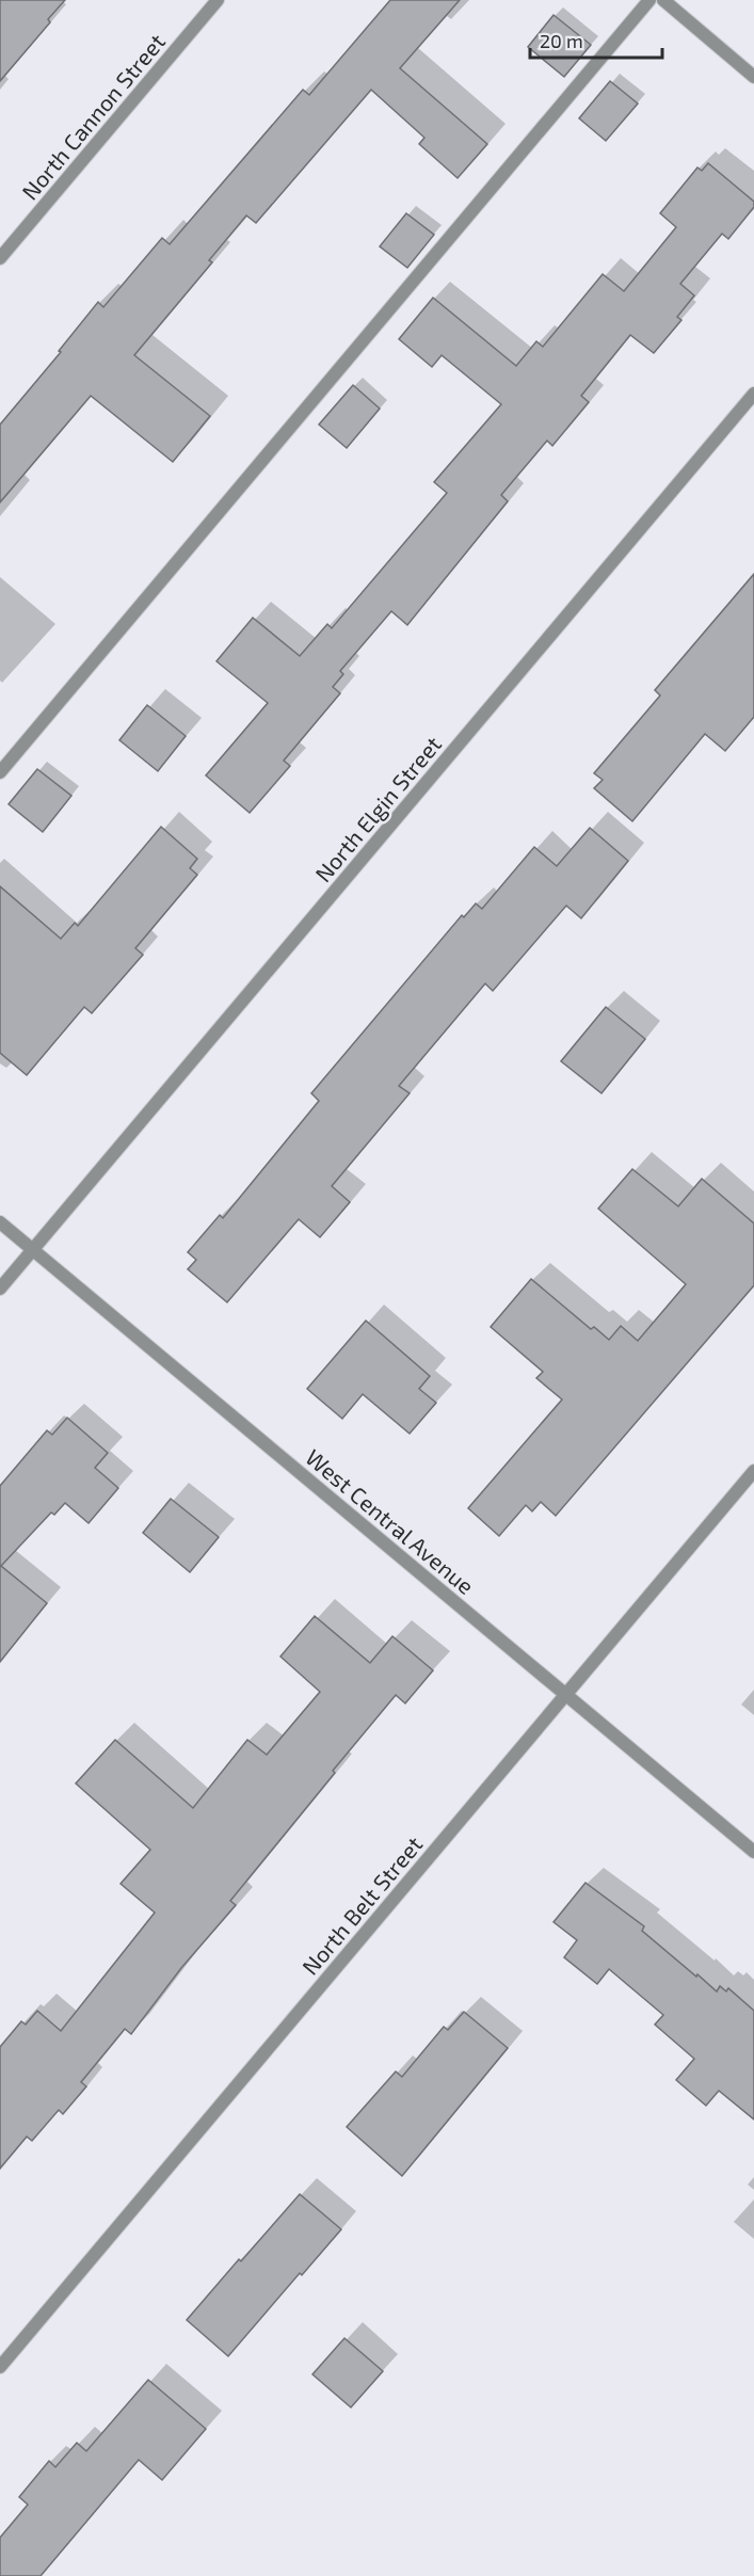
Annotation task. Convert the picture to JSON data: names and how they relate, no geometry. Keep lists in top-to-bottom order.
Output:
{
  "streets": {
    "street": [
      "North Cannon Street",
      "North Elgin Street",
      "West Central Avenue",
      "North Belt Street"
    ]
  },
  "crossings": [
    ["North Elgin Street", "West Central Avenue"],
    ["West Central Avenue", "North Belt Street"]
  ],
  "scale_bar": "20 m"
}
